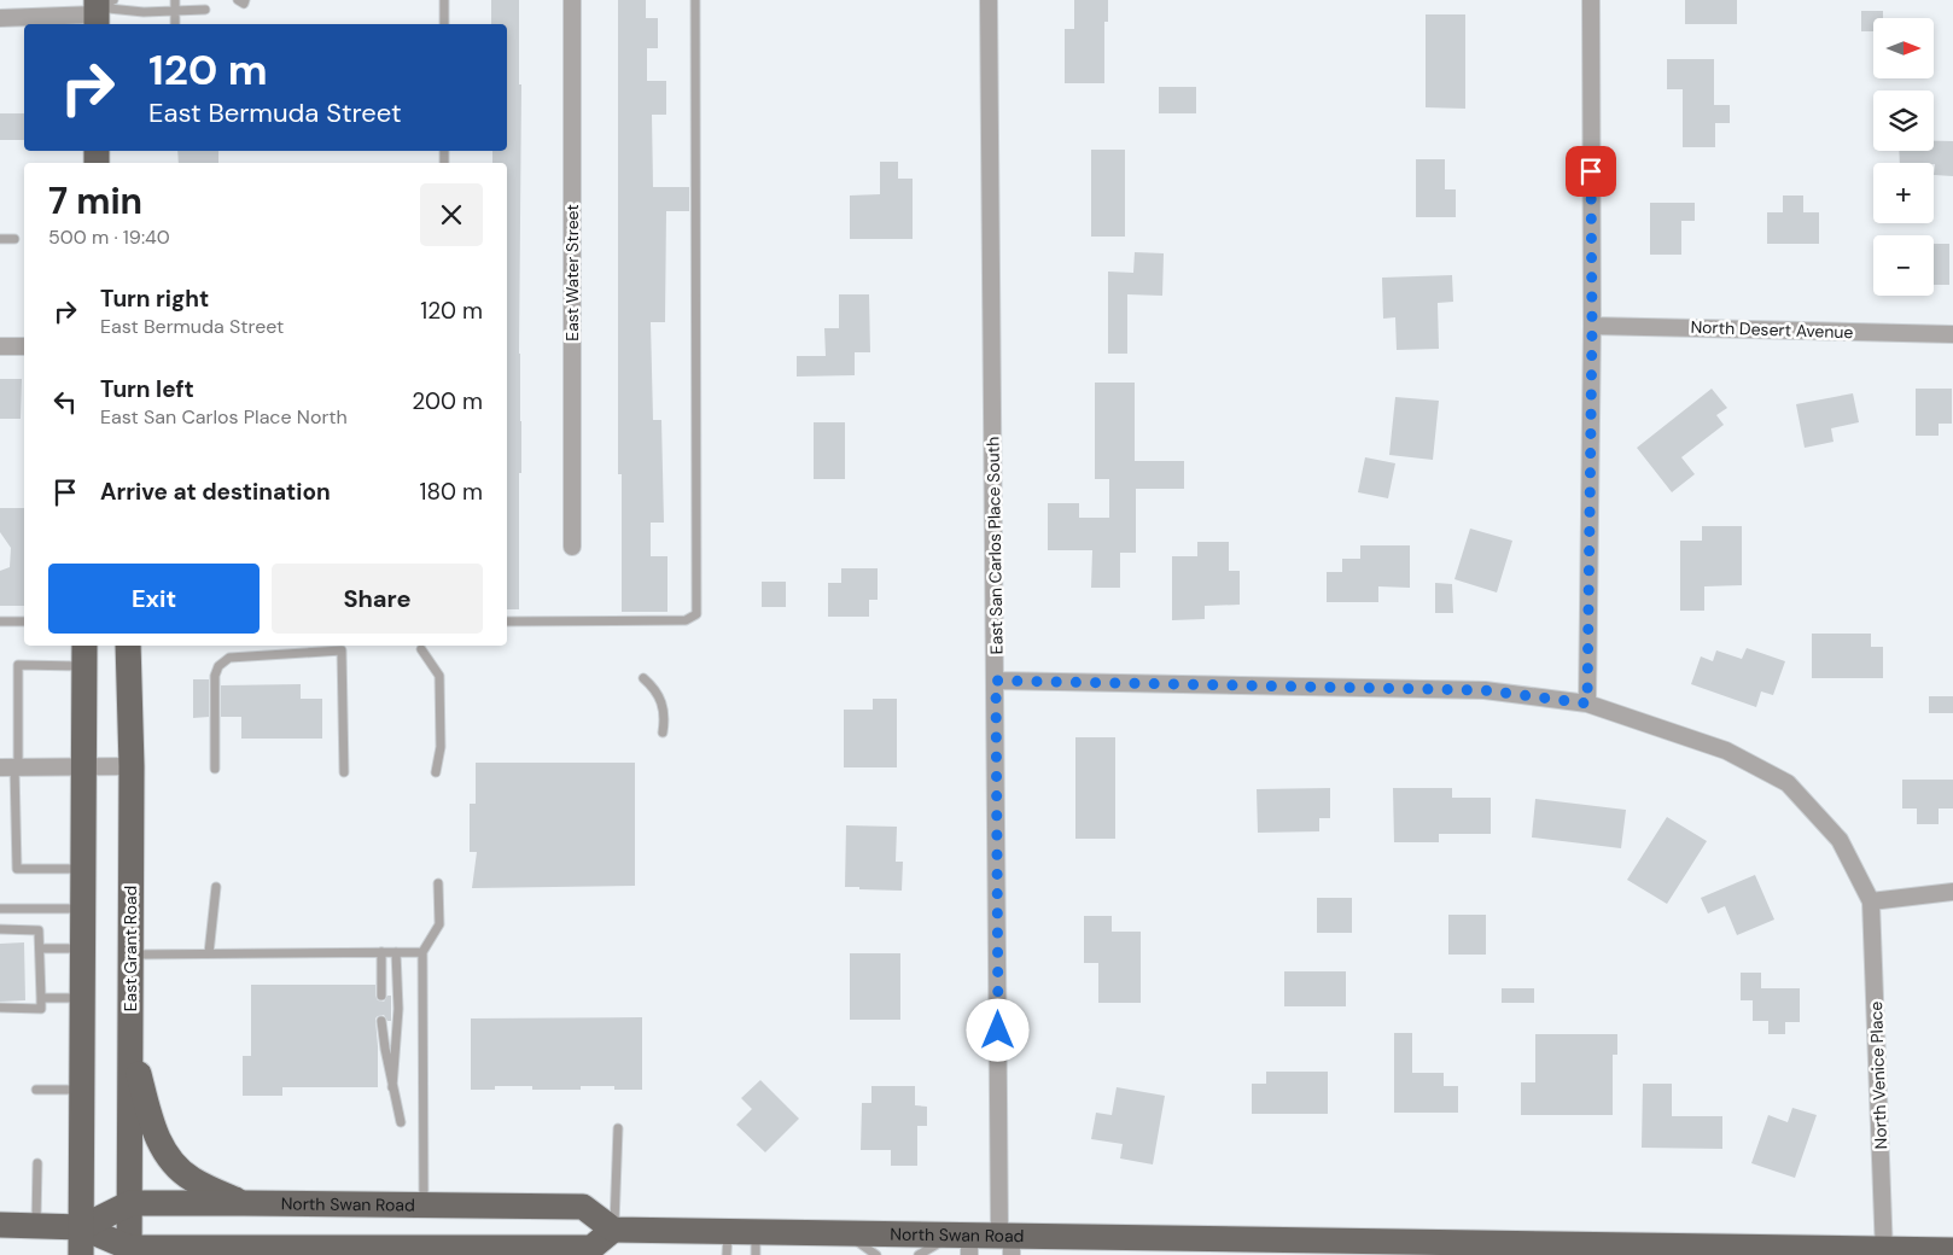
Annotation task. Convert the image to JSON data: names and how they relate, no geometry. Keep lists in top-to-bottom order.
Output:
{
  "streets": {
    "main road": ["East Grant Road", "North Swan Road"],
    "street": [
      "East Water Street",
      "North Desert Avenue",
      "East San Carlos Place South",
      "North Venice Place"
    ]
  },
  "crossings": [
    ["East San Carlos Place South", "North Swan Road"],
    ["East Grant Road", "North Swan Road"],
    ["North Venice Place", "North Swan Road"]
  ],
  "north": "right",
  "page": {
    "map_buttons": ["+", "−"],
    "turn": ["120 m", "East Bermuda Street"],
    "heading": ["7 min", "500 m · 19:40"],
    "list": [
      {
        "name": "Turn right",
        "note": "East Bermuda Street",
        "value": "120 m"
      },
      {
        "name": "Turn left",
        "note": "East San Carlos Place North",
        "value": "200 m"
      },
      {
        "name": "Arrive at destination",
        "value": "180 m"
      }
    ],
    "buttons": ["Exit", "Share"]
  }
}
